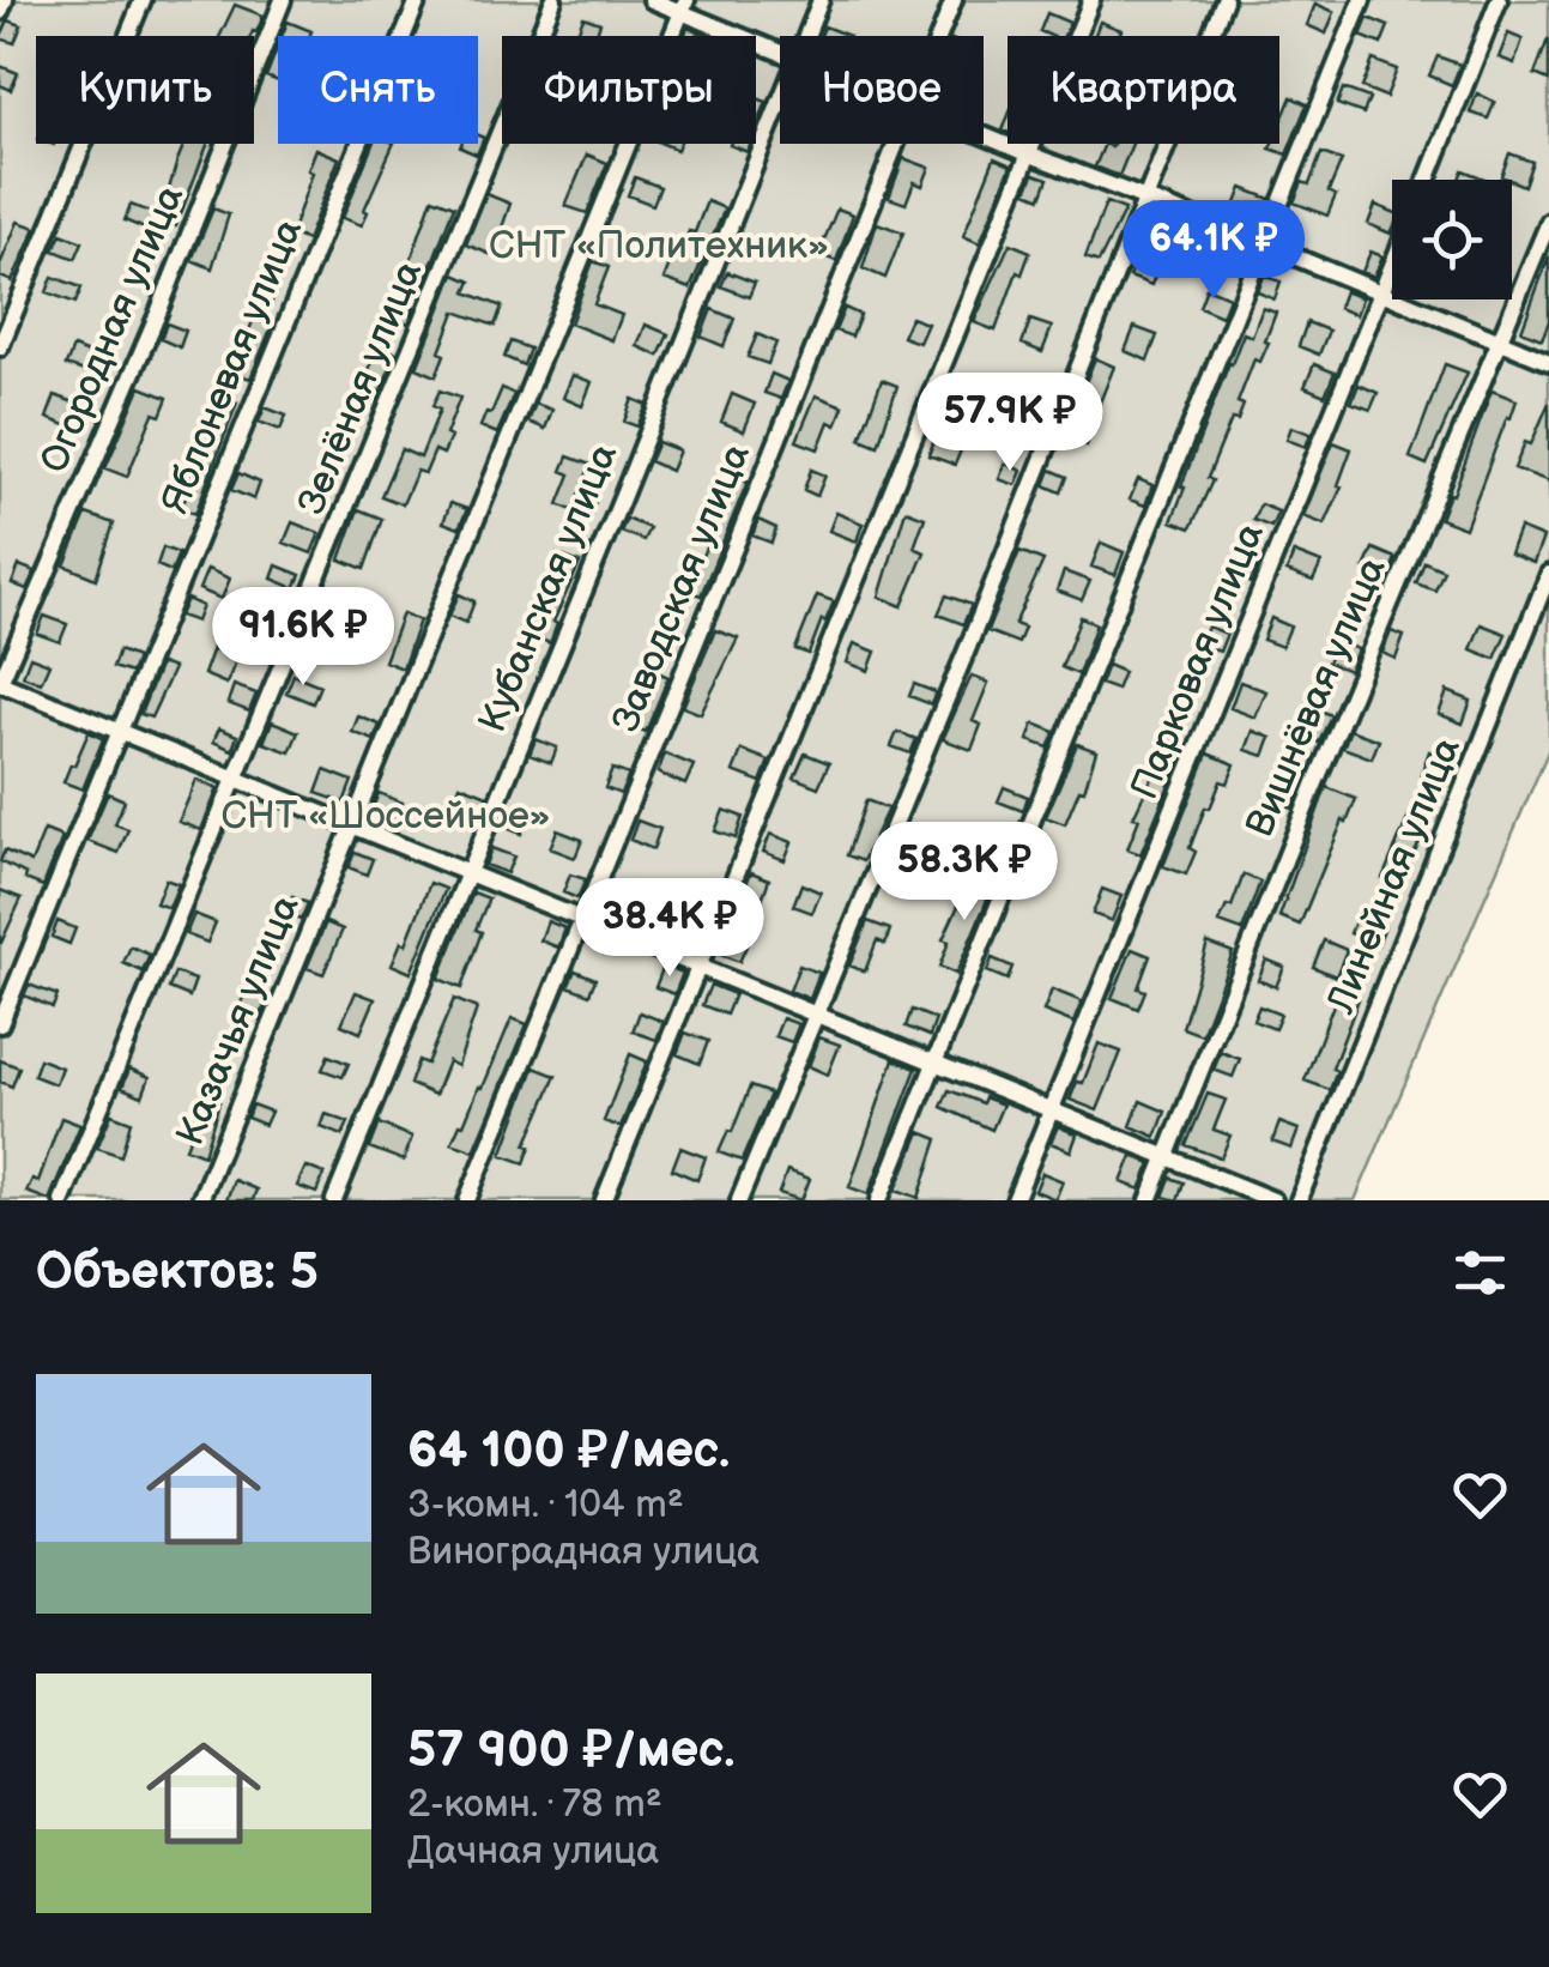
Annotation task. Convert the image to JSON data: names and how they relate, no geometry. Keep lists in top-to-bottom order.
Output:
{
  "streets": {
    "street": [
      "Огородная улица",
      "Яблоневая улица",
      "Зелёная улица",
      "Кубанская улица",
      "Заводская улица",
      "Парковая улица",
      "Вишнёвая улица",
      "Линейная улица",
      "Казачья улица"
    ]
  },
  "parks": ["СНТ «Политехник»", "СНТ «Шоссейное»"],
  "page": {
    "chip": [
      "Купить",
      "Снять",
      "Фильтры",
      "Новое",
      "Квартира"
    ],
    "price": [
      "64.1K ₽",
      "57.9K ₽",
      "91.6K ₽",
      "58.3K ₽",
      "38.4K ₽"
    ],
    "heading": "Объектов: 5",
    "list": [
      {
        "name": "64 100 ₽/мес.",
        "note": "3-комн. · 104 m² · Виноградная улица"
      },
      {
        "name": "57 900 ₽/мес.",
        "note": "2-комн. · 78 m² · Дачная улица"
      }
    ]
  }
}
